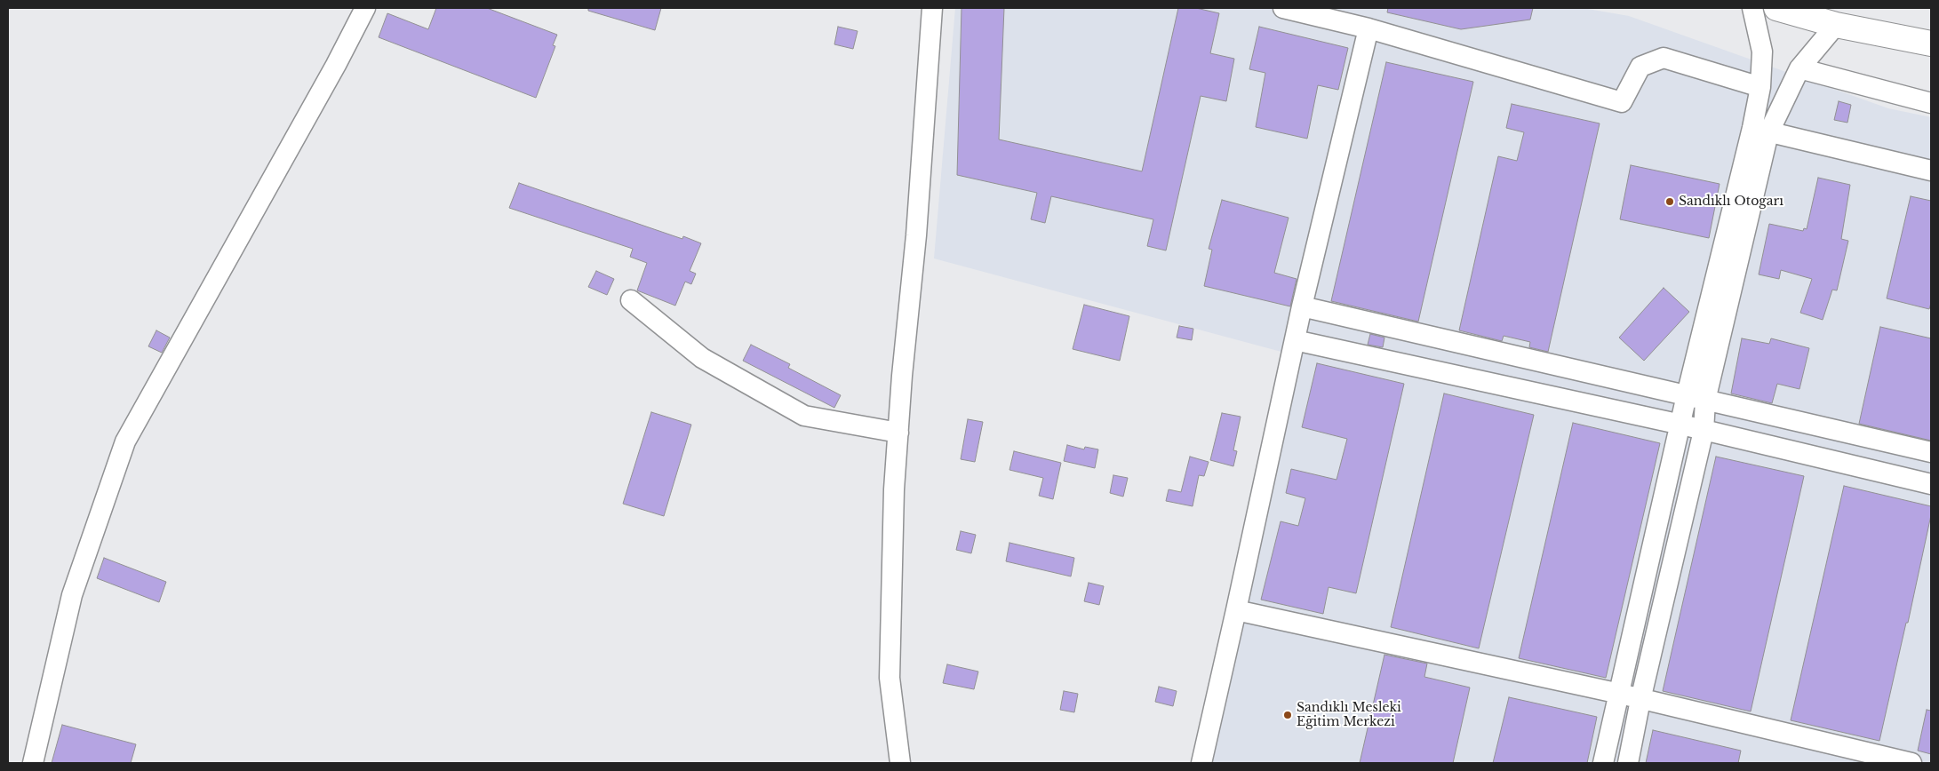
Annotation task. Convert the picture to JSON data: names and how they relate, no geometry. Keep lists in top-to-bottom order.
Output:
{
  "places": ["Sandıklı Otogarı", "Sandıklı Mesleki Eğitim Merkezi"]
}
